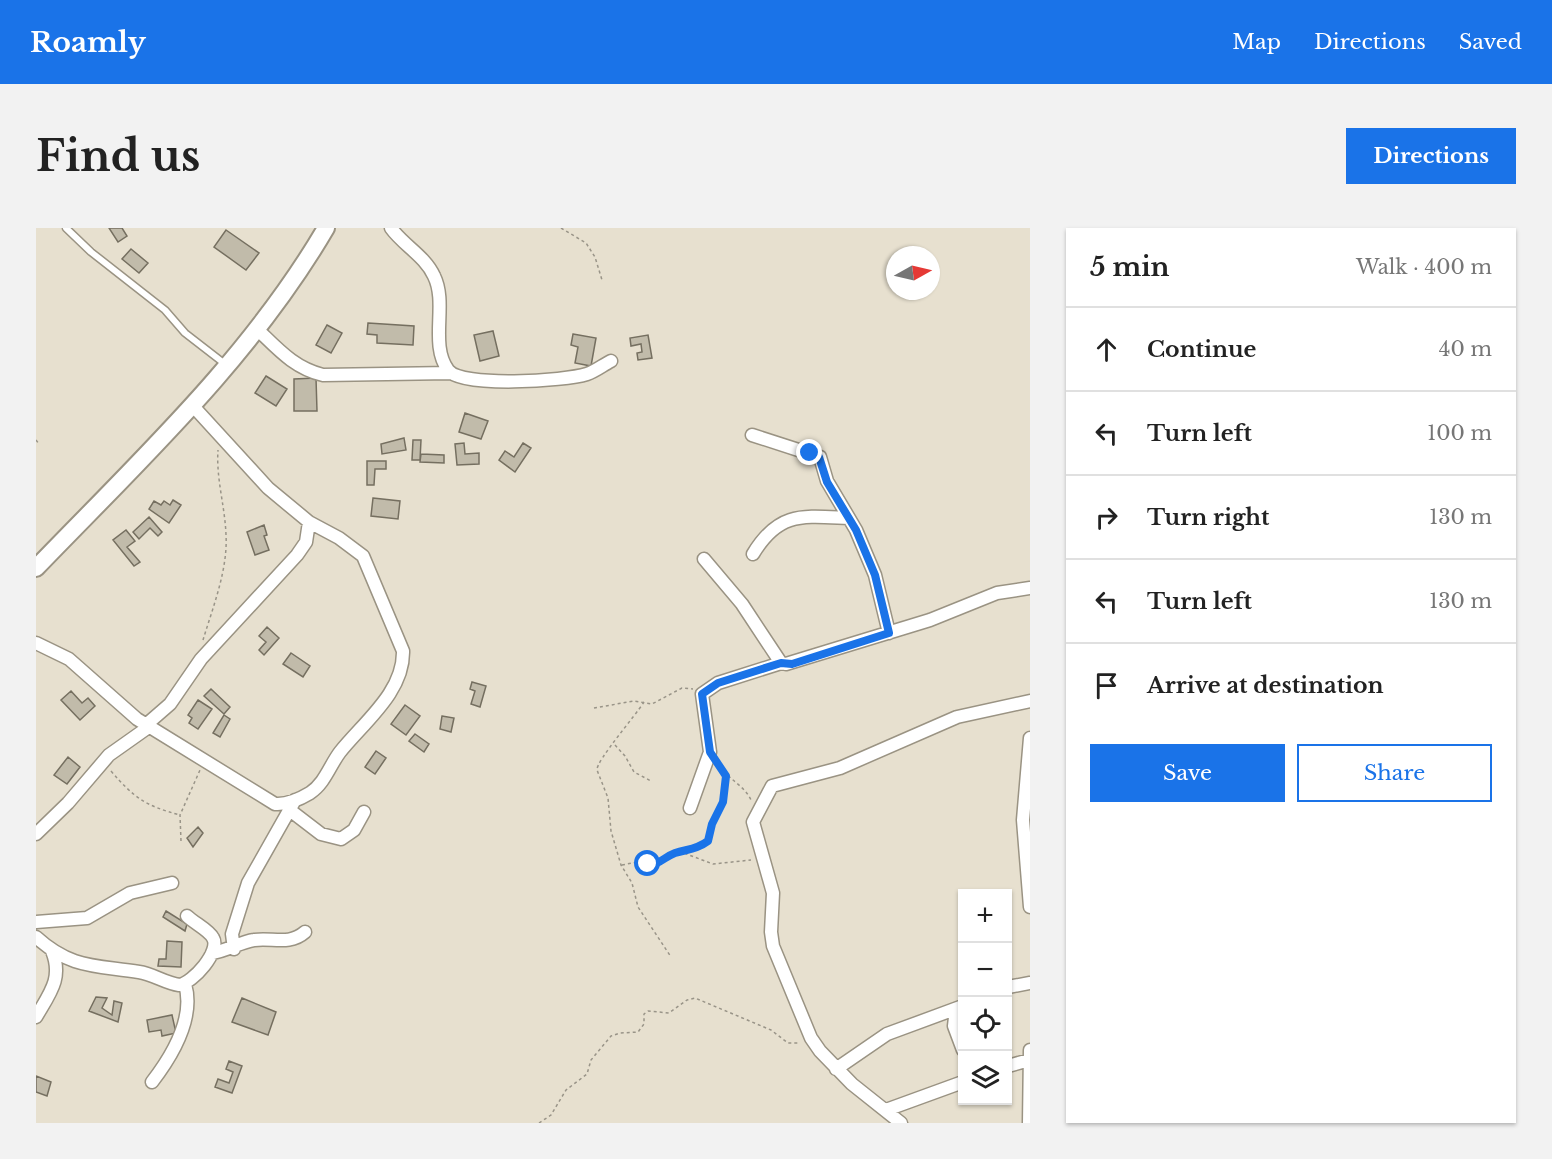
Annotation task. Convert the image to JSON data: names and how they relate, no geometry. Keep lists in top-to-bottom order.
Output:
{
  "north": "right",
  "page": {
    "header": "Roamly",
    "nav": ["Map", "Directions", "Saved"],
    "buttons": [
      "Directions",
      ["Save", "Share"]
    ],
    "title": "Find us",
    "heading": ["5 min", "Walk · 400 m"],
    "list": [
      ["Continue", "40 m"],
      ["Turn left", "100 m"],
      ["Turn right", "130 m"],
      ["Turn left", "130 m"],
      "Arrive at destination"
    ],
    "map_buttons": ["+", "−"]
  }
}
